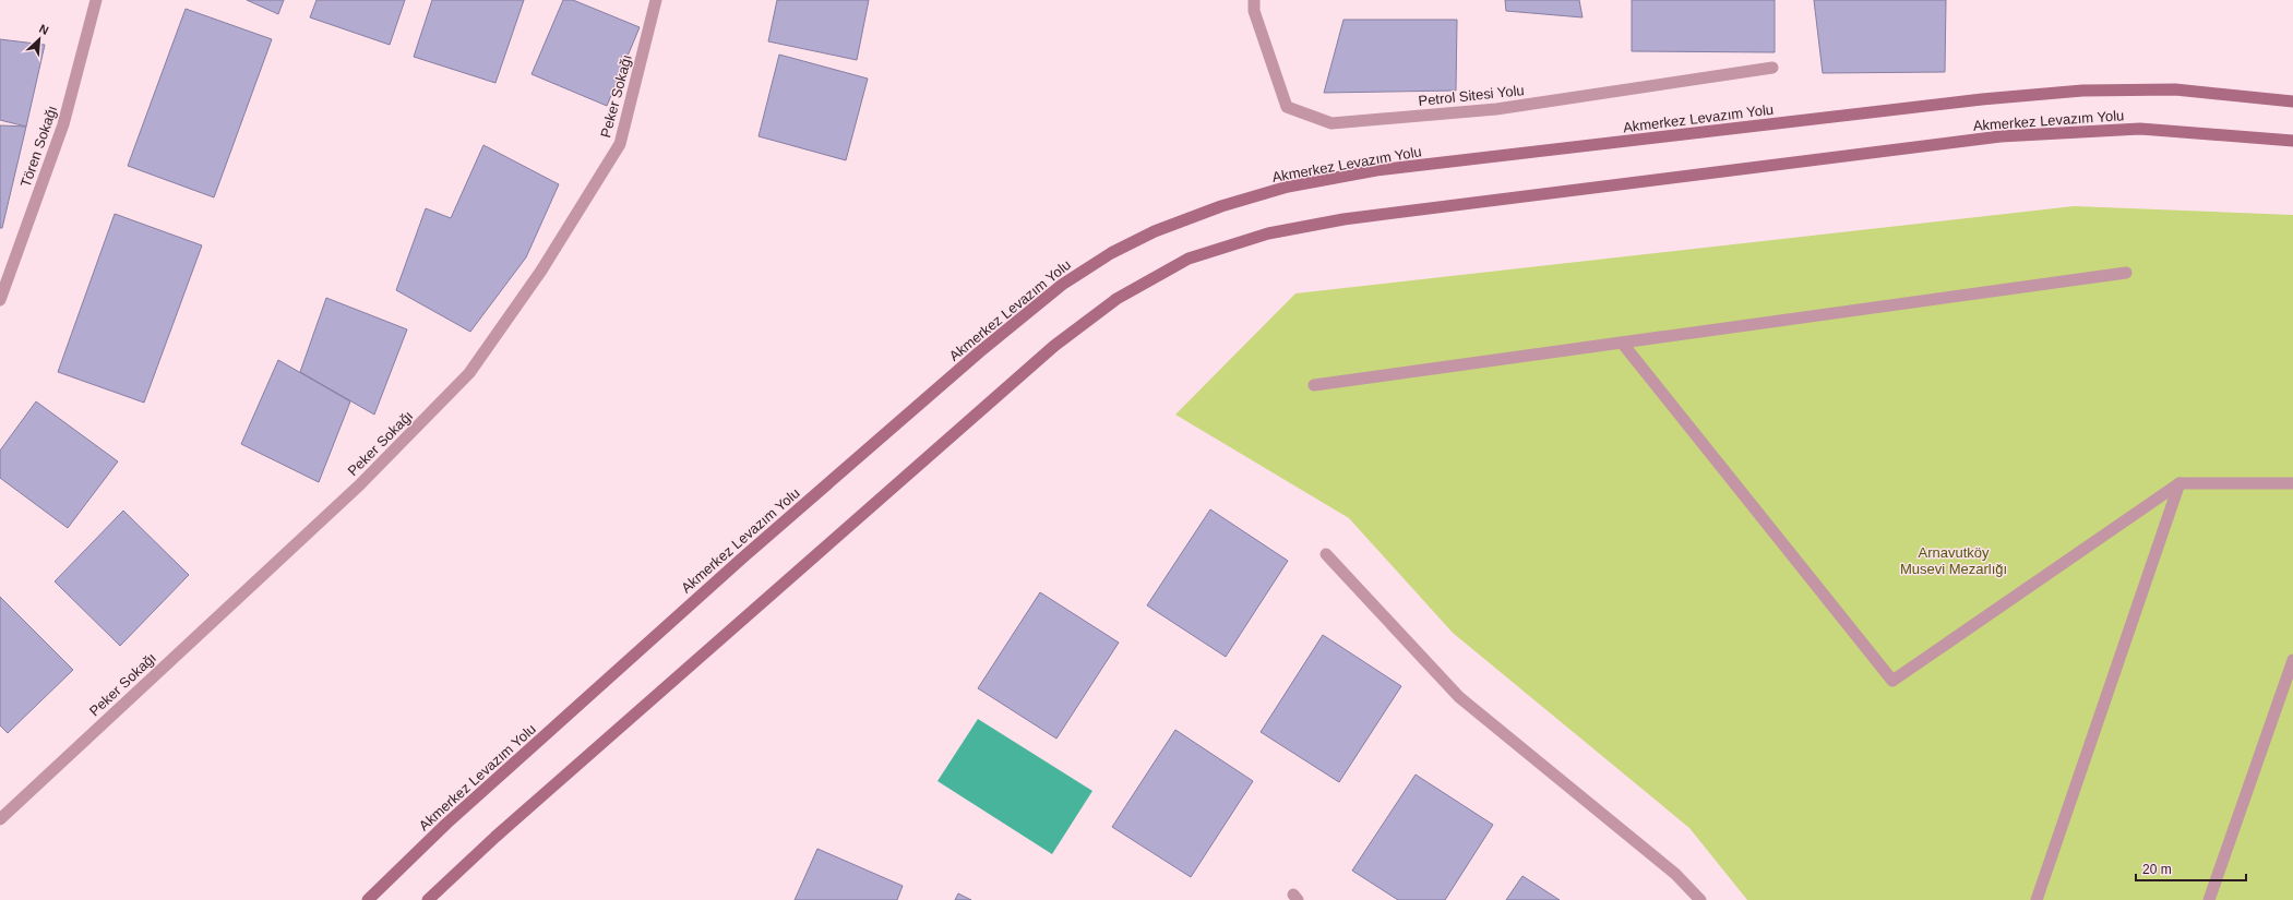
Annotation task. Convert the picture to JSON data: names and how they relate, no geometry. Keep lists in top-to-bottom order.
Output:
{
  "streets": {
    "main road": ["Akmerkez Levazım Yolu"],
    "street": ["Petrol Sitesi Yolu", "Peker Sokağı", "Tören Sokağı"]
  },
  "parks": ["Arnavutköy Musevi Mezarlığı"],
  "scale_bar": "20 m",
  "north": "top right"
}
